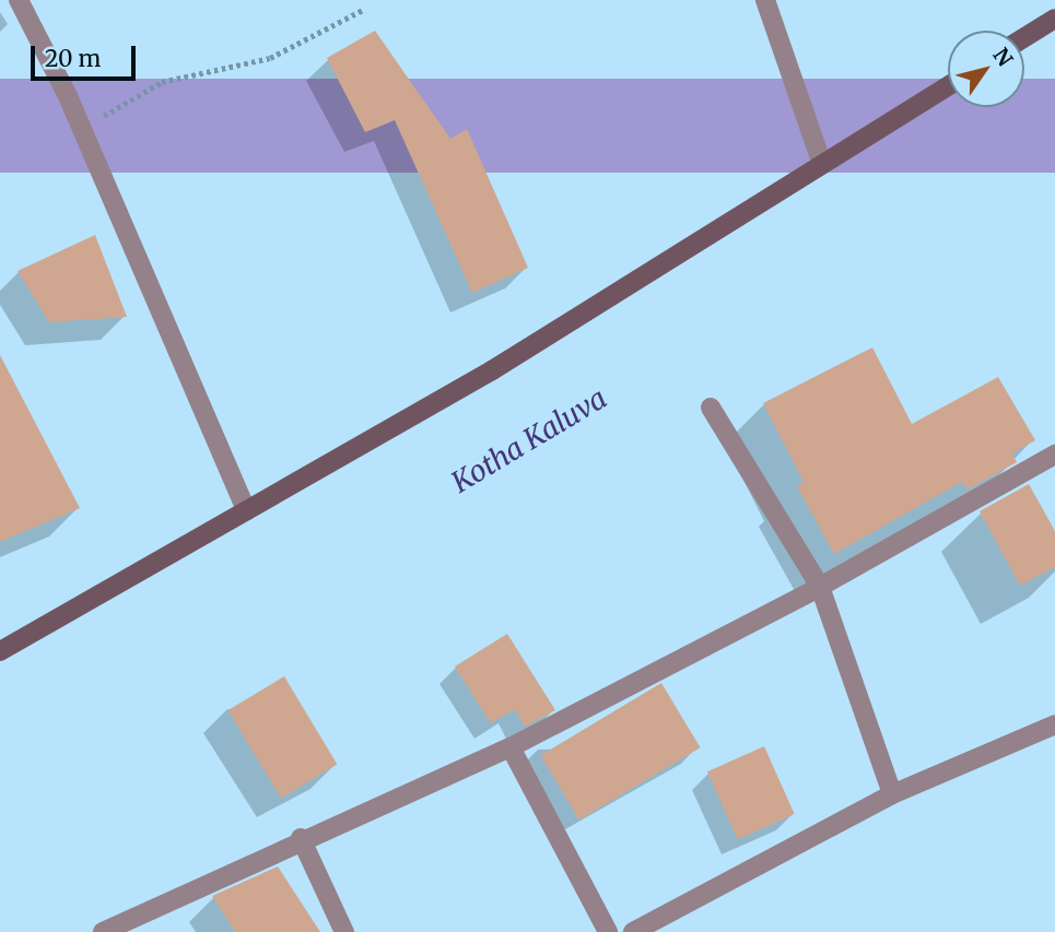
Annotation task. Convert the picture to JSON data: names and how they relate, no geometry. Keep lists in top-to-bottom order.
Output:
{
  "water": ["Kotha Kaluva"],
  "scale_bar": "20 m",
  "north": "top right"
}
